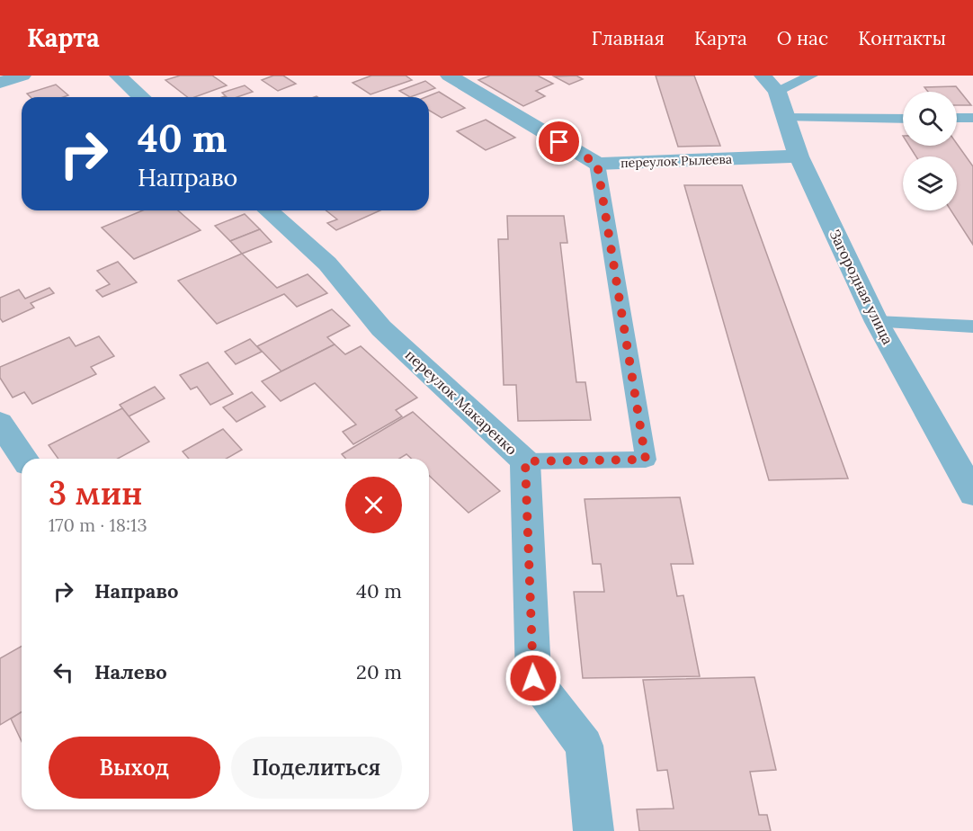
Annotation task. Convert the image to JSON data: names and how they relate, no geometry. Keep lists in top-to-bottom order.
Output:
{
  "streets": {
    "street": ["переулок Рылеева", "Загородная улица", "переулок Макаренко"]
  },
  "crossings": [
    ["переулок Рылеева", "Загородная улица"]
  ],
  "page": {
    "header": "Карта",
    "nav": [
      "Главная",
      "Карта",
      "О нас",
      "Контакты"
    ],
    "turn": ["40 m", "Направо"],
    "heading": ["3 мин", "170 m · 18:13"],
    "list": [
      {
        "name": "Направо",
        "value": "40 m"
      },
      {
        "name": "Налево",
        "value": "20 m"
      }
    ],
    "buttons": ["Выход", "Поделиться"]
  }
}
